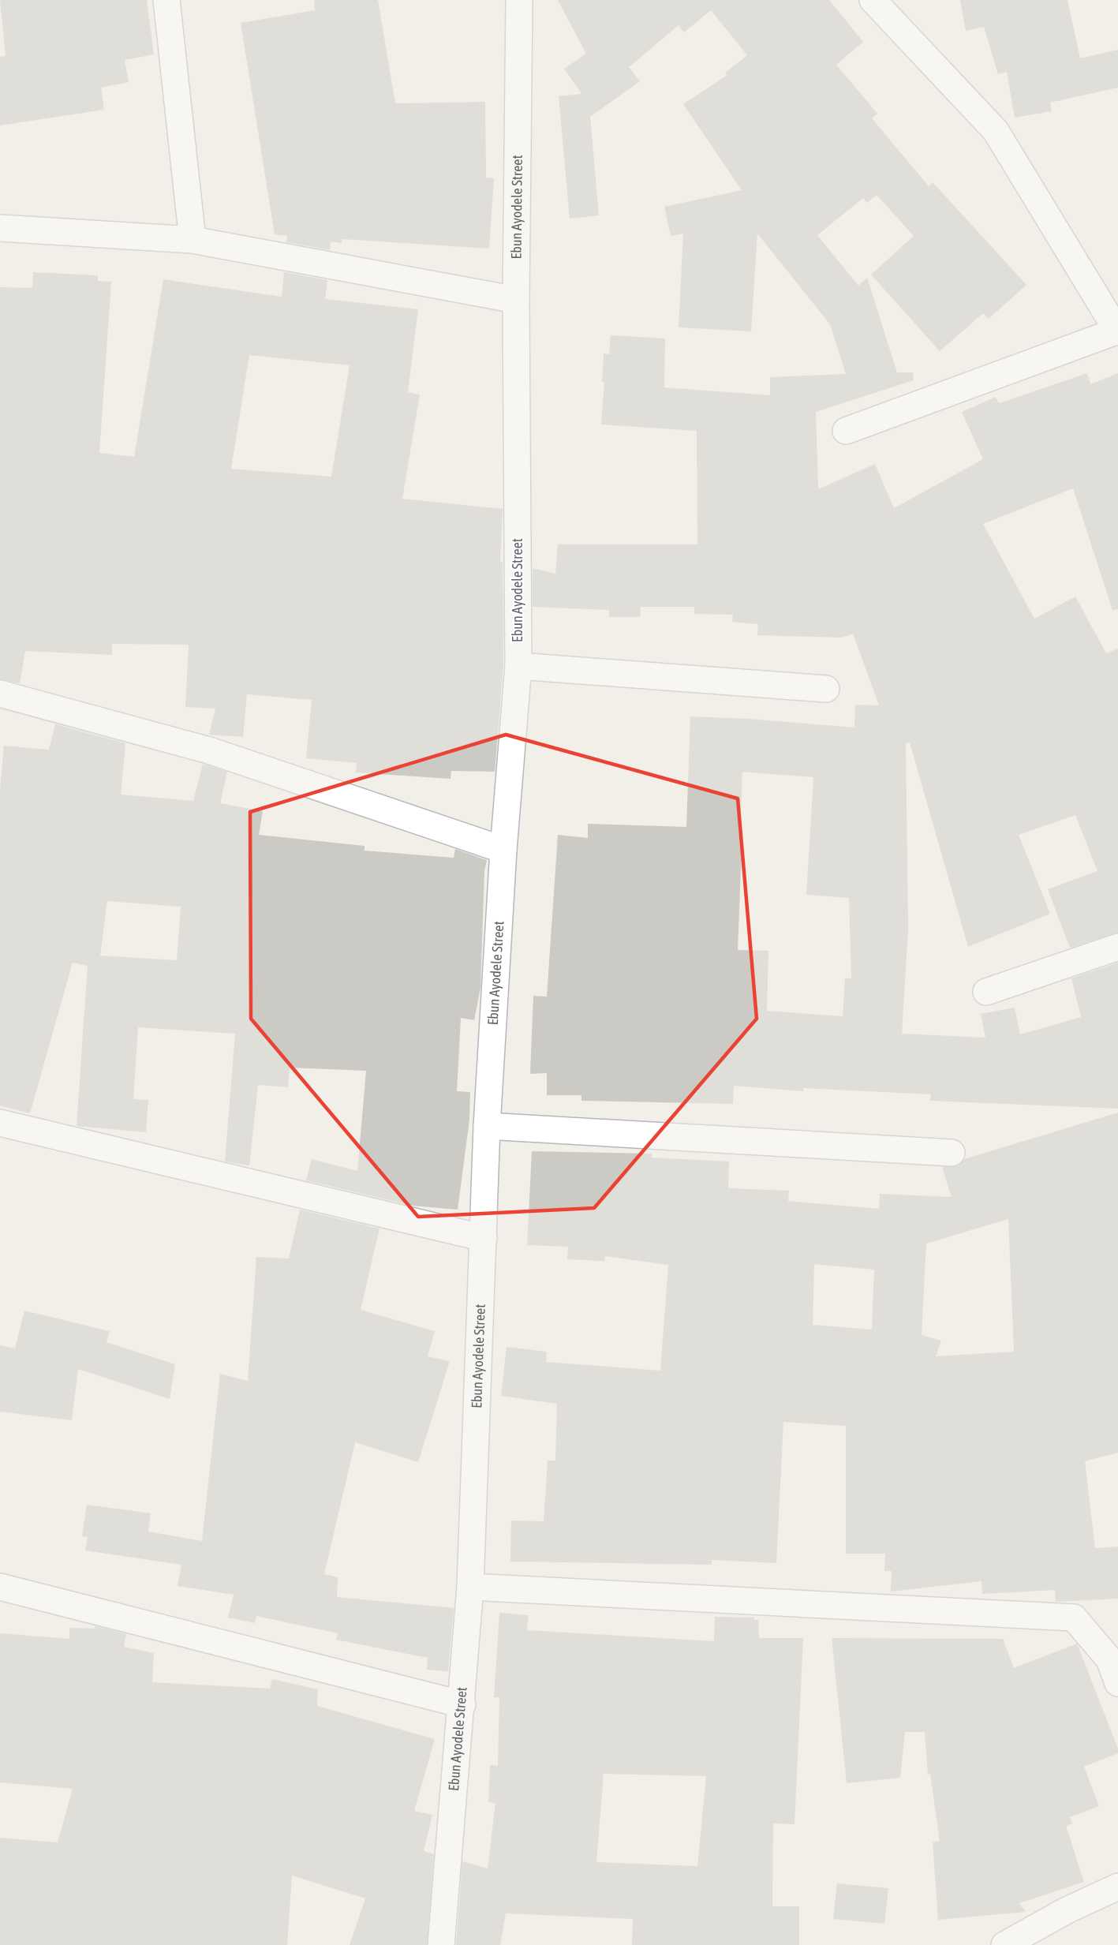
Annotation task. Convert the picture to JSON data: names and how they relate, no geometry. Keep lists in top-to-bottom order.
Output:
{
  "streets": {
    "street": ["Ebun Ayodele Street"]
  }
}
